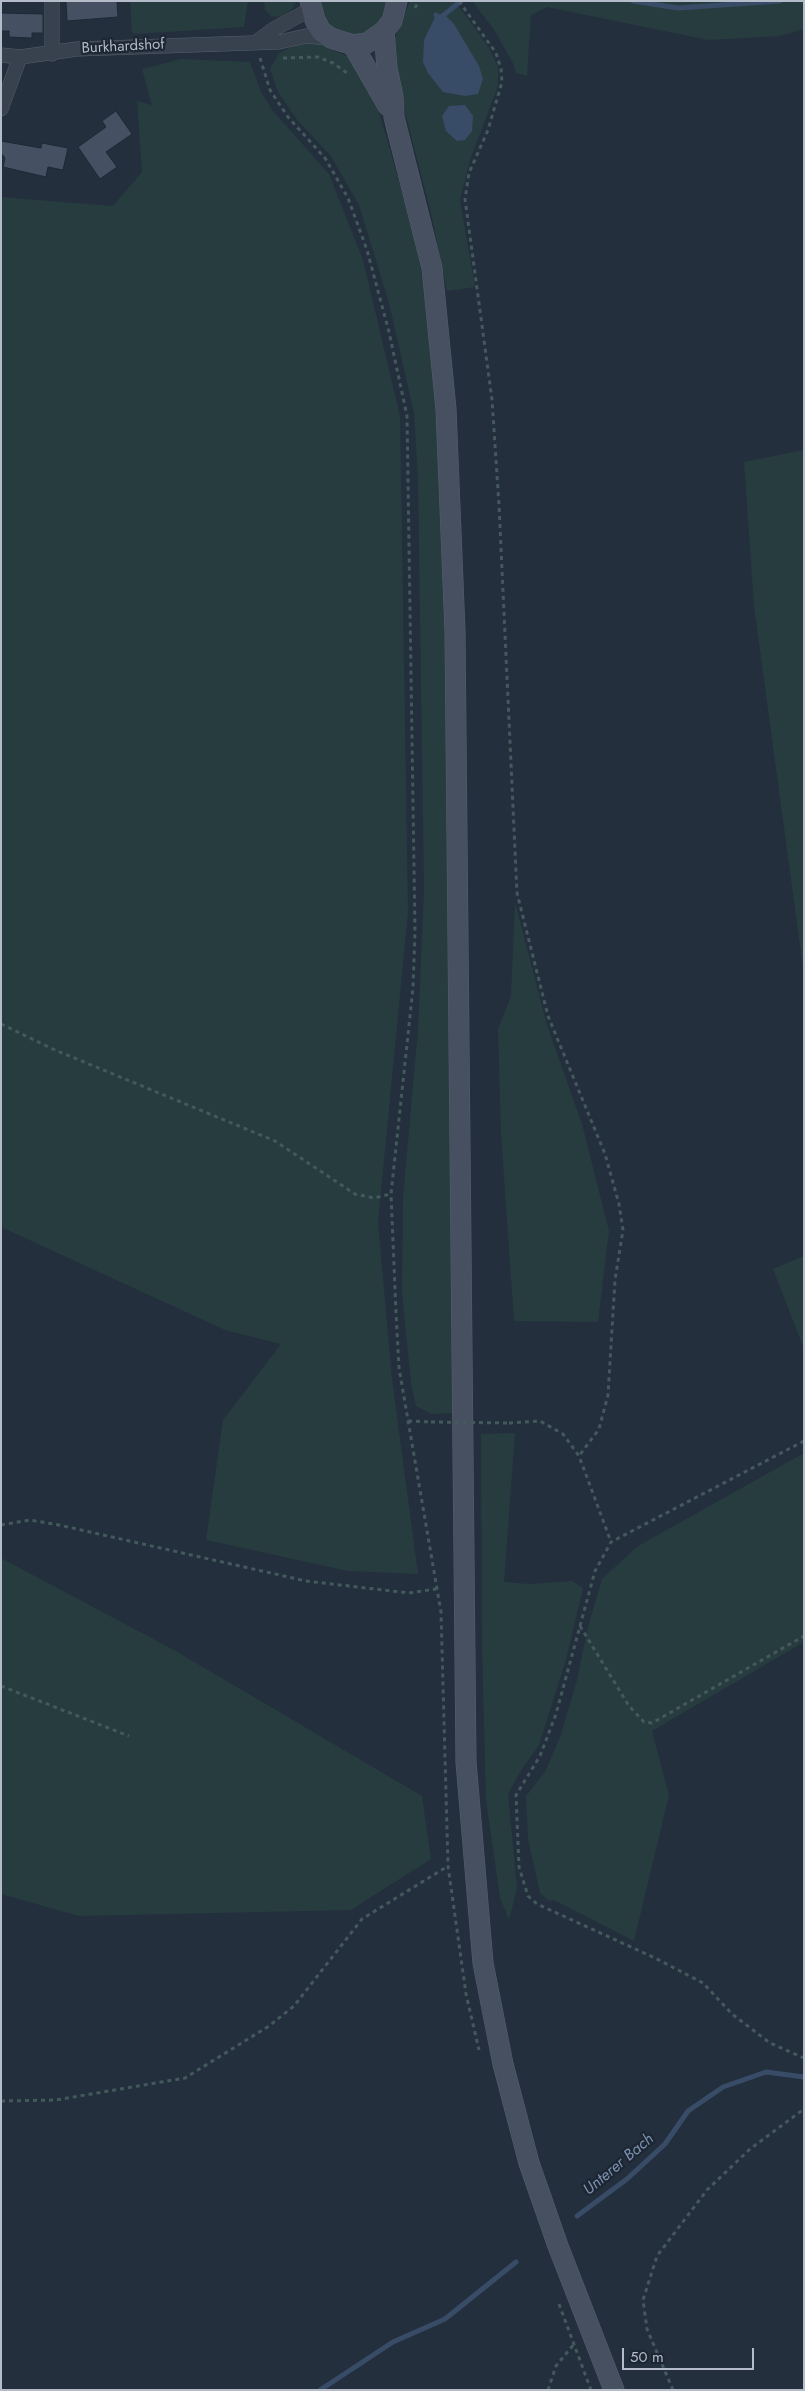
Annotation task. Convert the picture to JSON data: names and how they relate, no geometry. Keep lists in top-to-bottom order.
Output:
{
  "streets": {
    "street": ["Burkhardshof"]
  },
  "water": ["Unterer Bach"],
  "scale_bar": "50 m"
}
